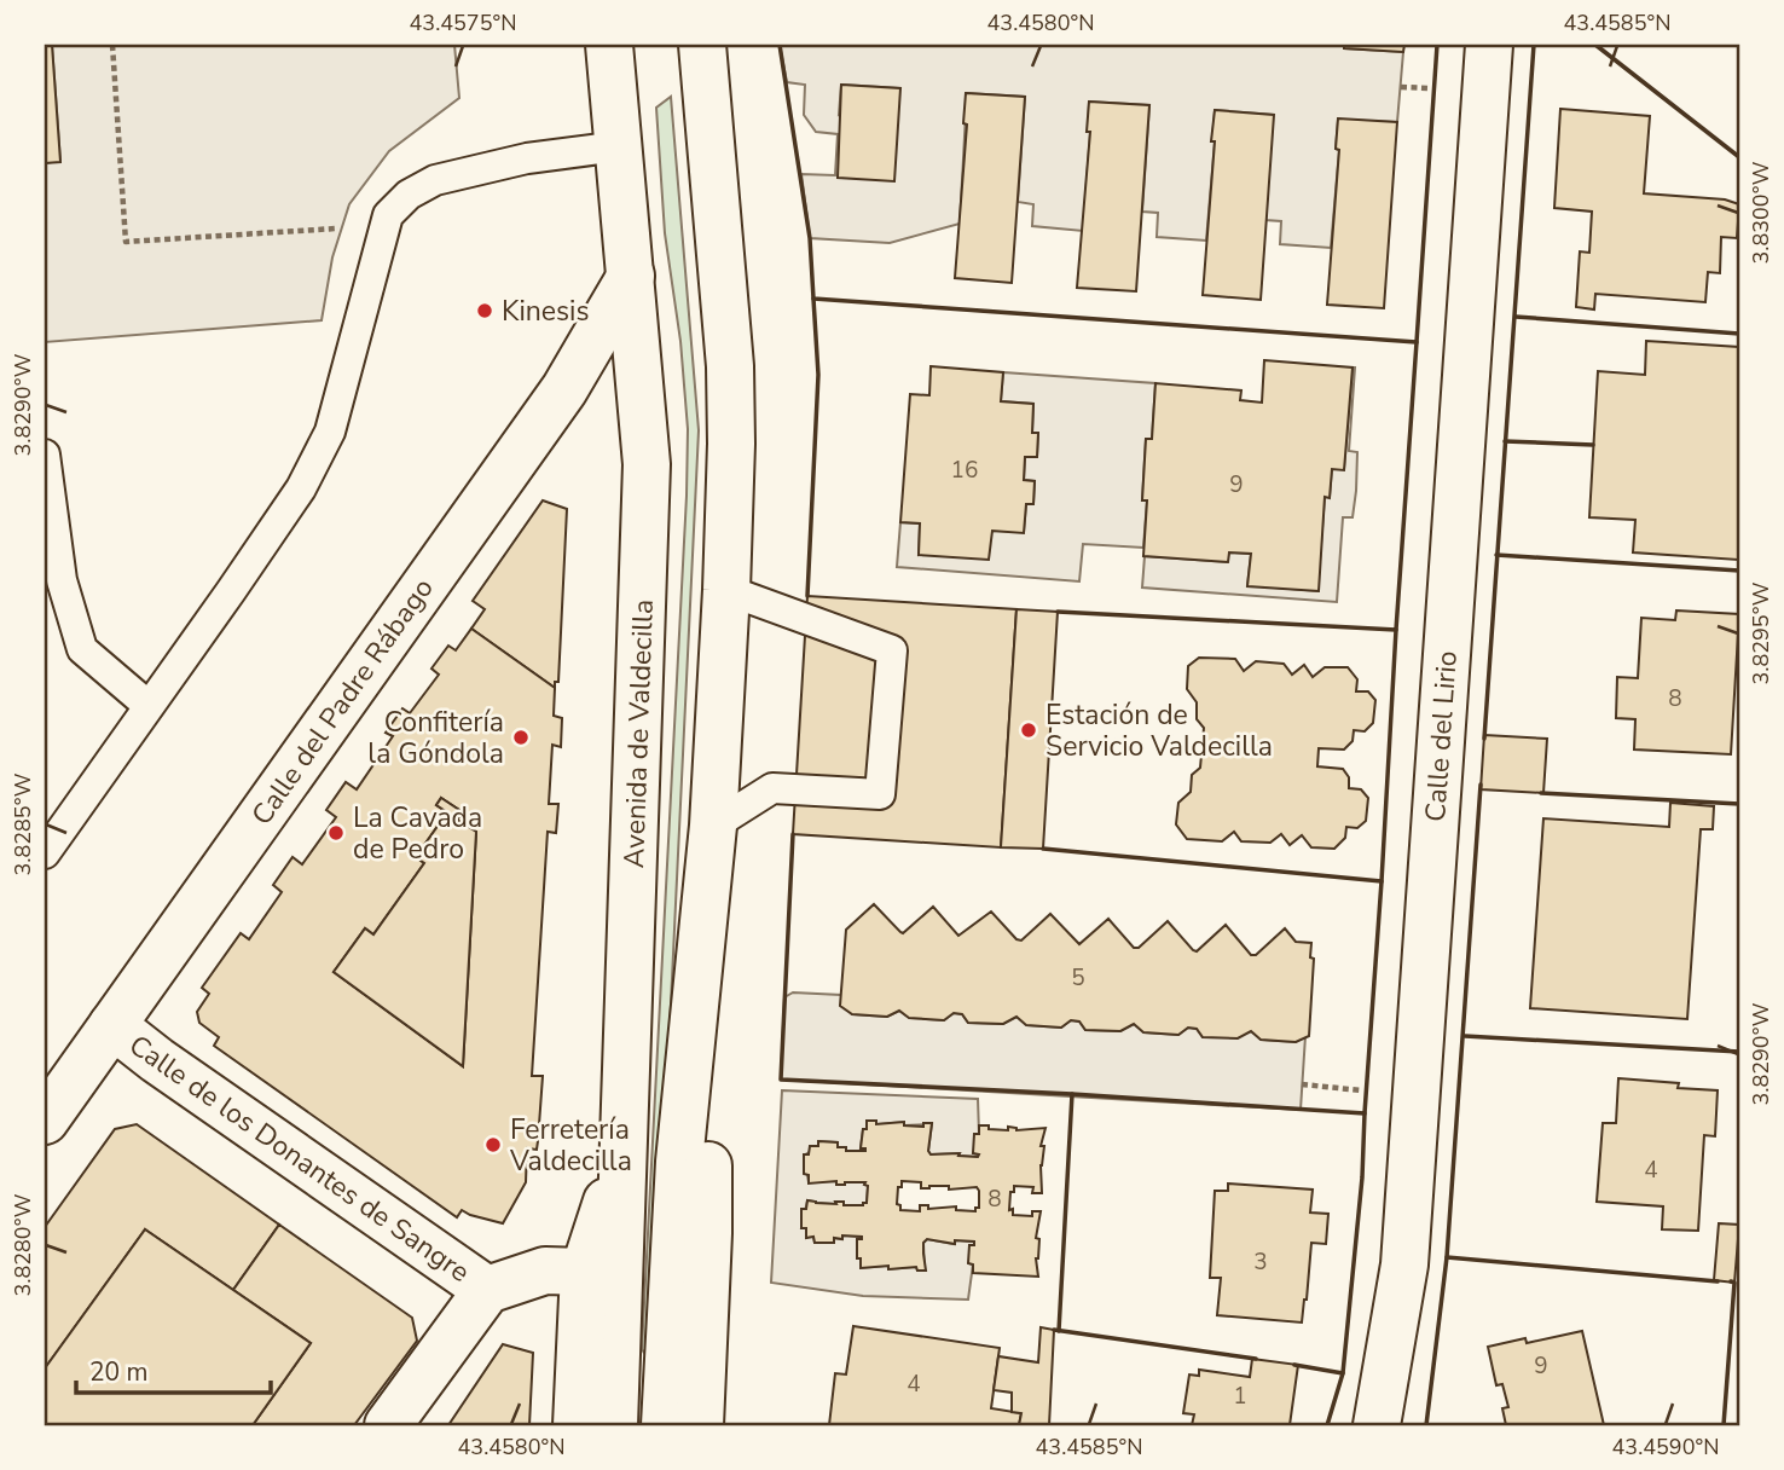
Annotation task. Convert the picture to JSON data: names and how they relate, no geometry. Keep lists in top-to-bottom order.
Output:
{
  "streets": {
    "main road": [
      "Calle del Padre Rábago",
      "Avenida de Valdecilla",
      "Calle del Lirio",
      "Calle de los Donantes de Sangre"
    ]
  },
  "crossings": [
    ["Calle del Padre Rábago", "Avenida de Valdecilla"],
    ["Calle del Padre Rábago", "Calle de los Donantes de Sangre"]
  ],
  "places": [
    "Kinesis",
    "Estación de Servicio Valdecilla",
    "Confitería la Góndola",
    "La Cavada de Pedro",
    "Ferretería Valdecilla"
  ],
  "house_numbers": [
    "16",
    "9",
    "8",
    "5",
    "4",
    "8",
    "3",
    "9",
    "4",
    "1"
  ],
  "scale_bar": "20 m",
  "coordinates": [
    "43.4575°N",
    "43.4580°N",
    "43.4585°N",
    "3.8300°W",
    "3.8290°W",
    "3.8295°W",
    "3.8285°W",
    "3.8280°W",
    "43.4590°N"
  ]
}
